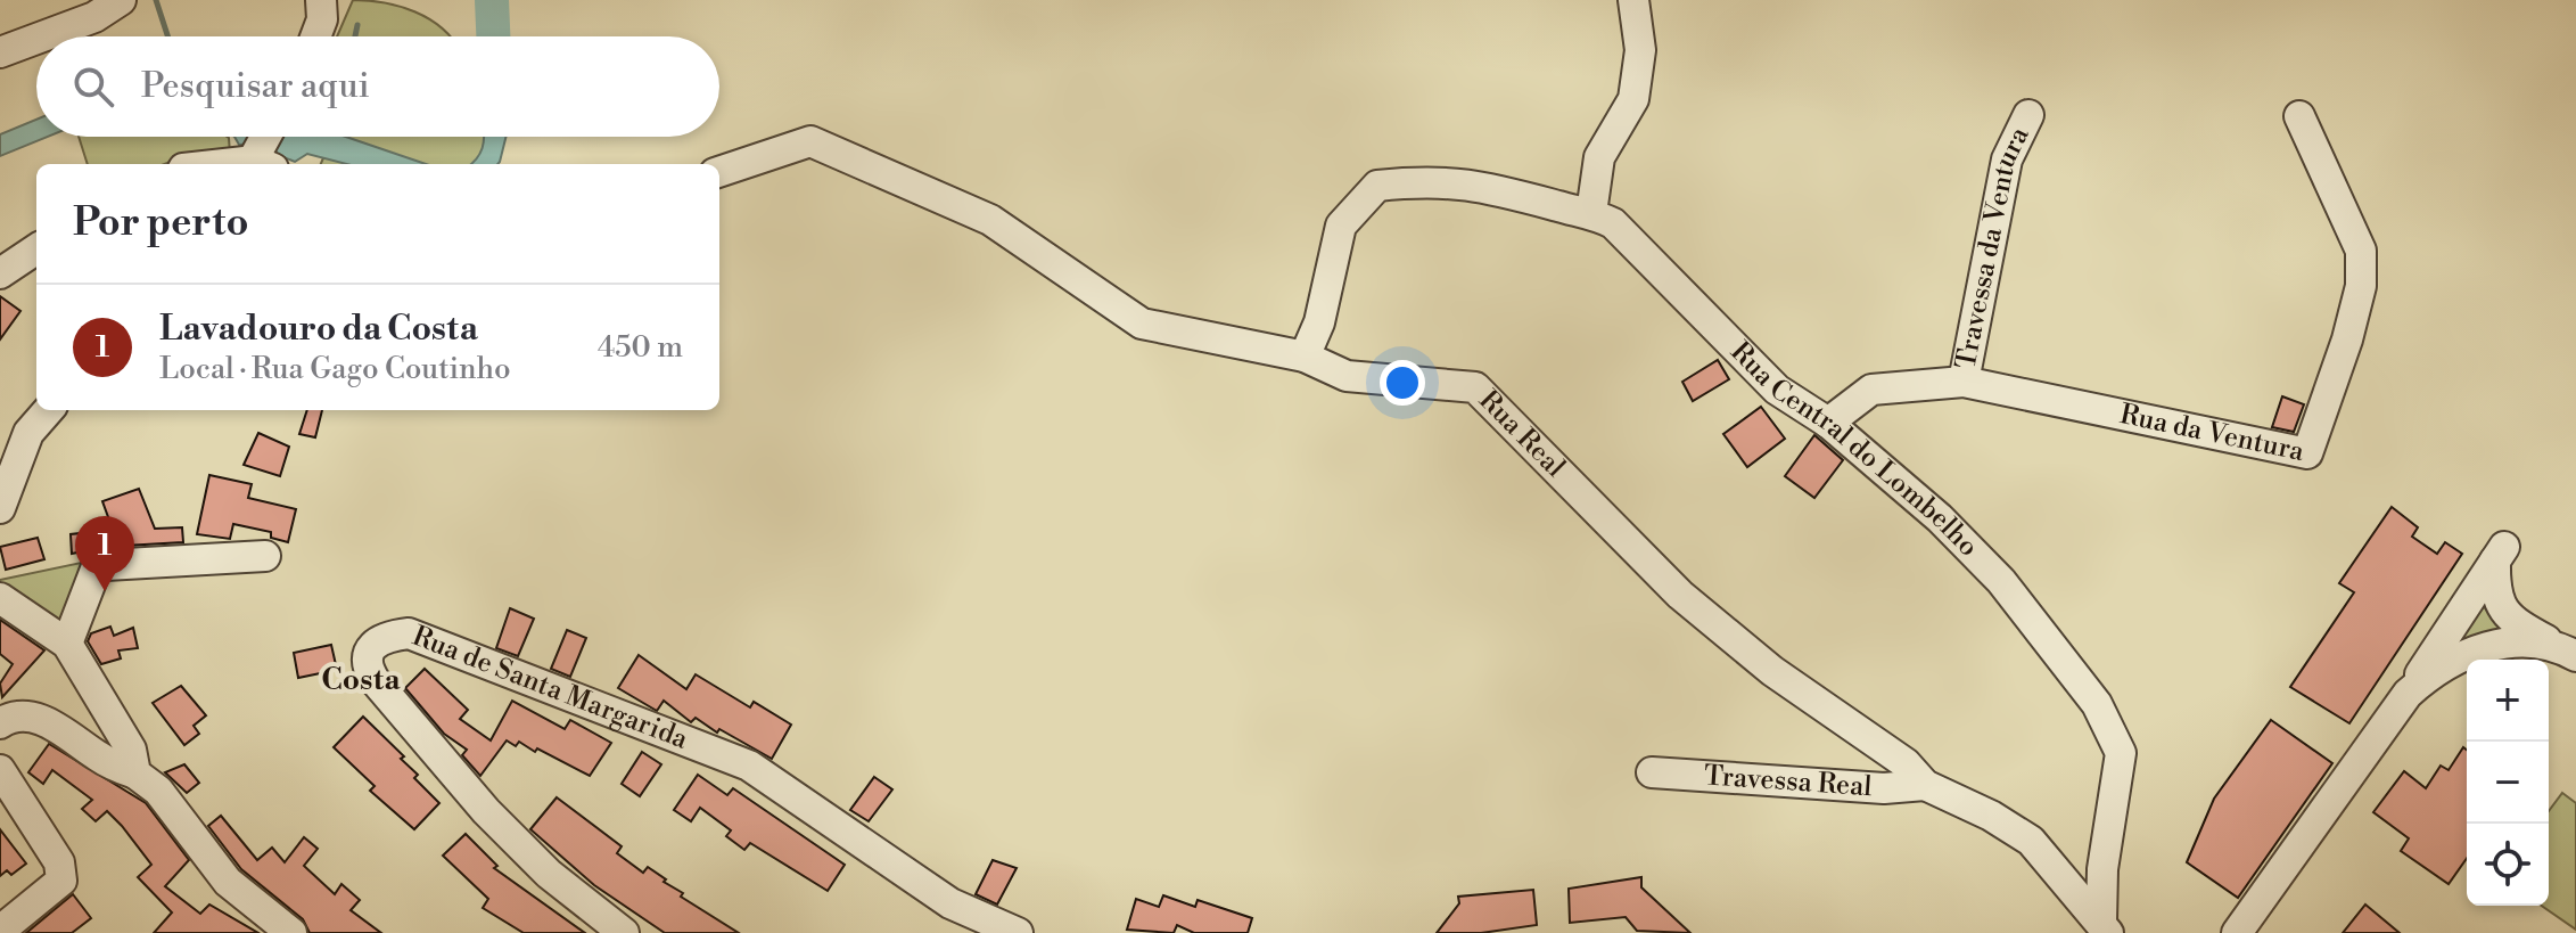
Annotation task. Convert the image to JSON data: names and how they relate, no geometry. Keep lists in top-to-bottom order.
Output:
{
  "streets": {
    "street": [
      "Travessa da Ventura",
      "Rua da Ventura",
      "Rua Real",
      "Rua Central do Lombelho",
      "Rua de Santa Margarida",
      "Travessa Real"
    ]
  },
  "crossings": [
    ["Travessa da Ventura", "Rua da Ventura"],
    ["Rua da Ventura", "Rua Central do Lombelho"],
    ["Rua Real", "Rua Central do Lombelho"],
    ["Rua Real", "Travessa Real"]
  ],
  "districts": ["Costa"],
  "page": {
    "search": "Pesquisar aqui",
    "heading": "Por perto",
    "list": [
      {
        "mark": "1",
        "name": "Lavadouro da Costa",
        "note": "Local · Rua Gago Coutinho",
        "value": "450 m"
      }
    ],
    "pins": "1",
    "map_buttons": ["+", "−"]
  }
}
